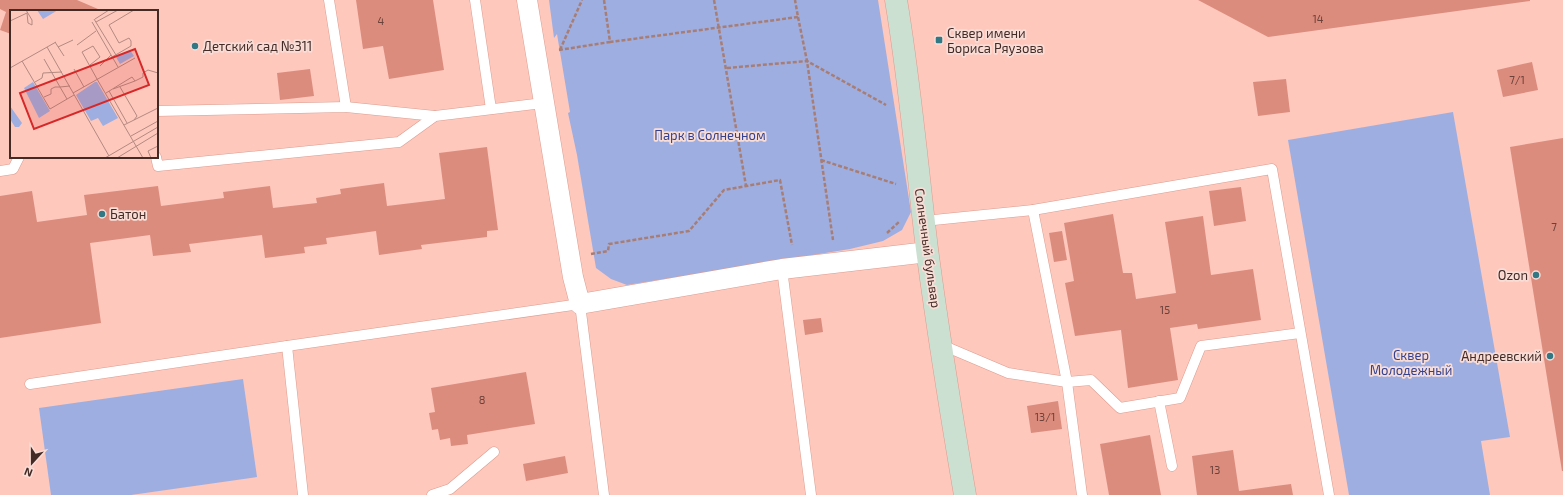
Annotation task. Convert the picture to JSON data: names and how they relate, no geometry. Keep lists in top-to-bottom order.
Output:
{
  "streets": {
    "street": ["Солнечный бульвар"]
  },
  "parks": ["Парк в Солнечном", "Сквер Молодежный"],
  "places": {
    "transit": ["Сквер имени Бориса Ряузова"],
    "other": [
      "Детский сад №311",
      "Батон",
      "Ozon",
      "Андреевский"
    ]
  },
  "house_numbers": [
    "14",
    "4",
    "7/1",
    "7",
    "15",
    "8",
    "13/1",
    "13"
  ],
  "north": "bottom"
}
